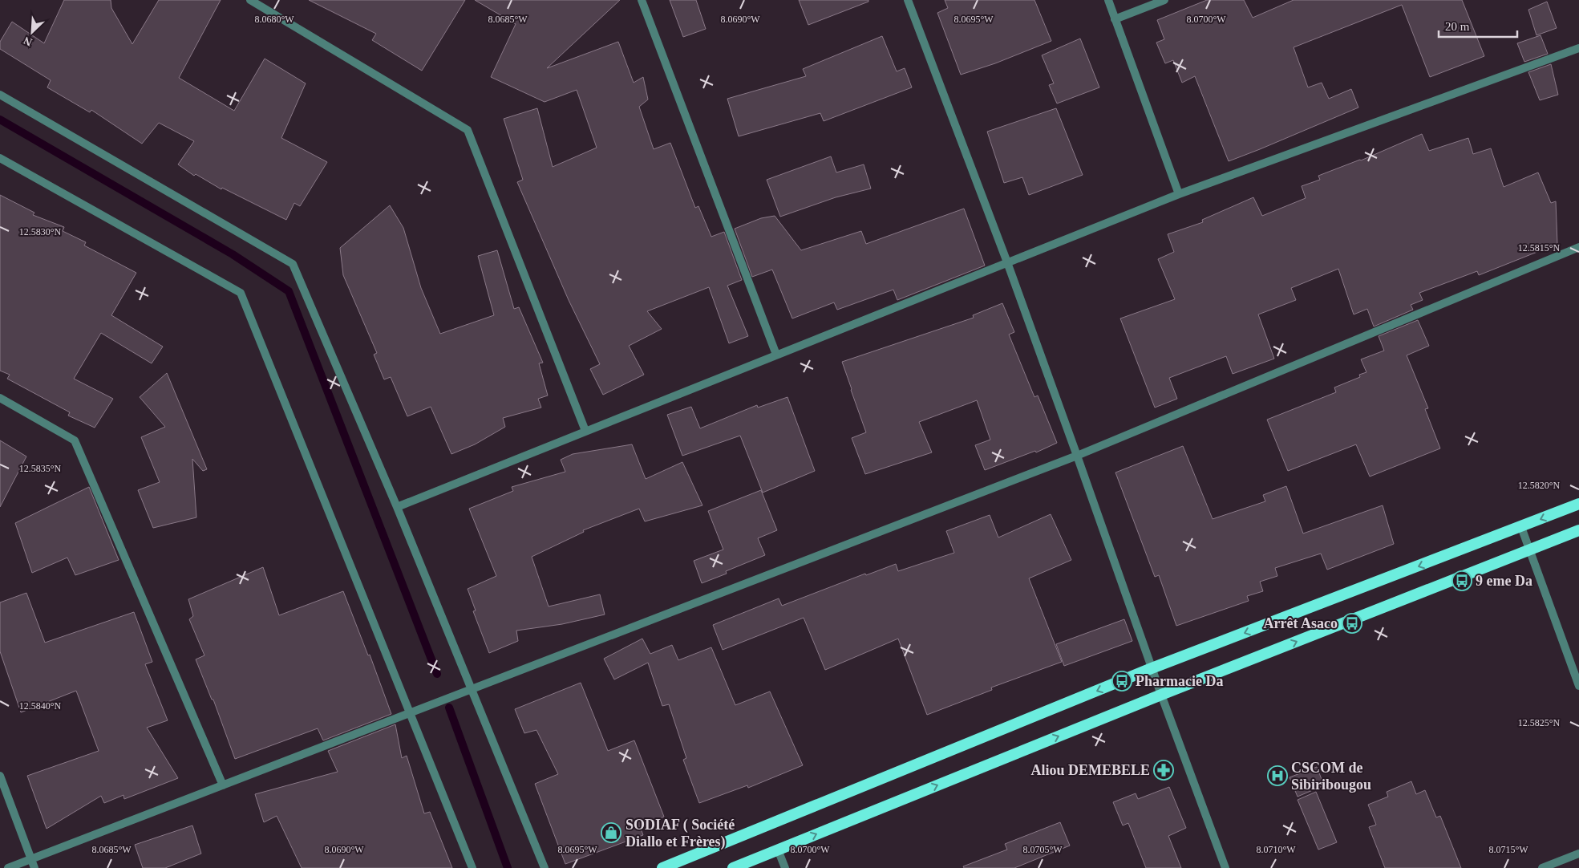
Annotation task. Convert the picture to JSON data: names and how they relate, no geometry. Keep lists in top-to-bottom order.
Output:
{
  "places": {
    "bus stop": ["9 eme Da", "Arrêt Asaco", "Pharmacie Da"],
    "pharmacy": ["Aliou DEMEBELE"],
    "hospital": ["CSCOM de Sibiribougou"],
    "shop": ["SODIAF ( Société Diallo et Frères)"]
  },
  "scale_bar": "20 m",
  "north": "bottom left",
  "coordinates": [
    "8.0680°W",
    "8.0685°W",
    "8.0690°W",
    "8.0695°W",
    "8.0700°W",
    "12.5830°N",
    "12.5815°N",
    "12.5835°N",
    "12.5820°N",
    "12.5840°N",
    "12.5825°N",
    "8.0705°W",
    "8.0710°W",
    "8.0715°W"
  ]
}
